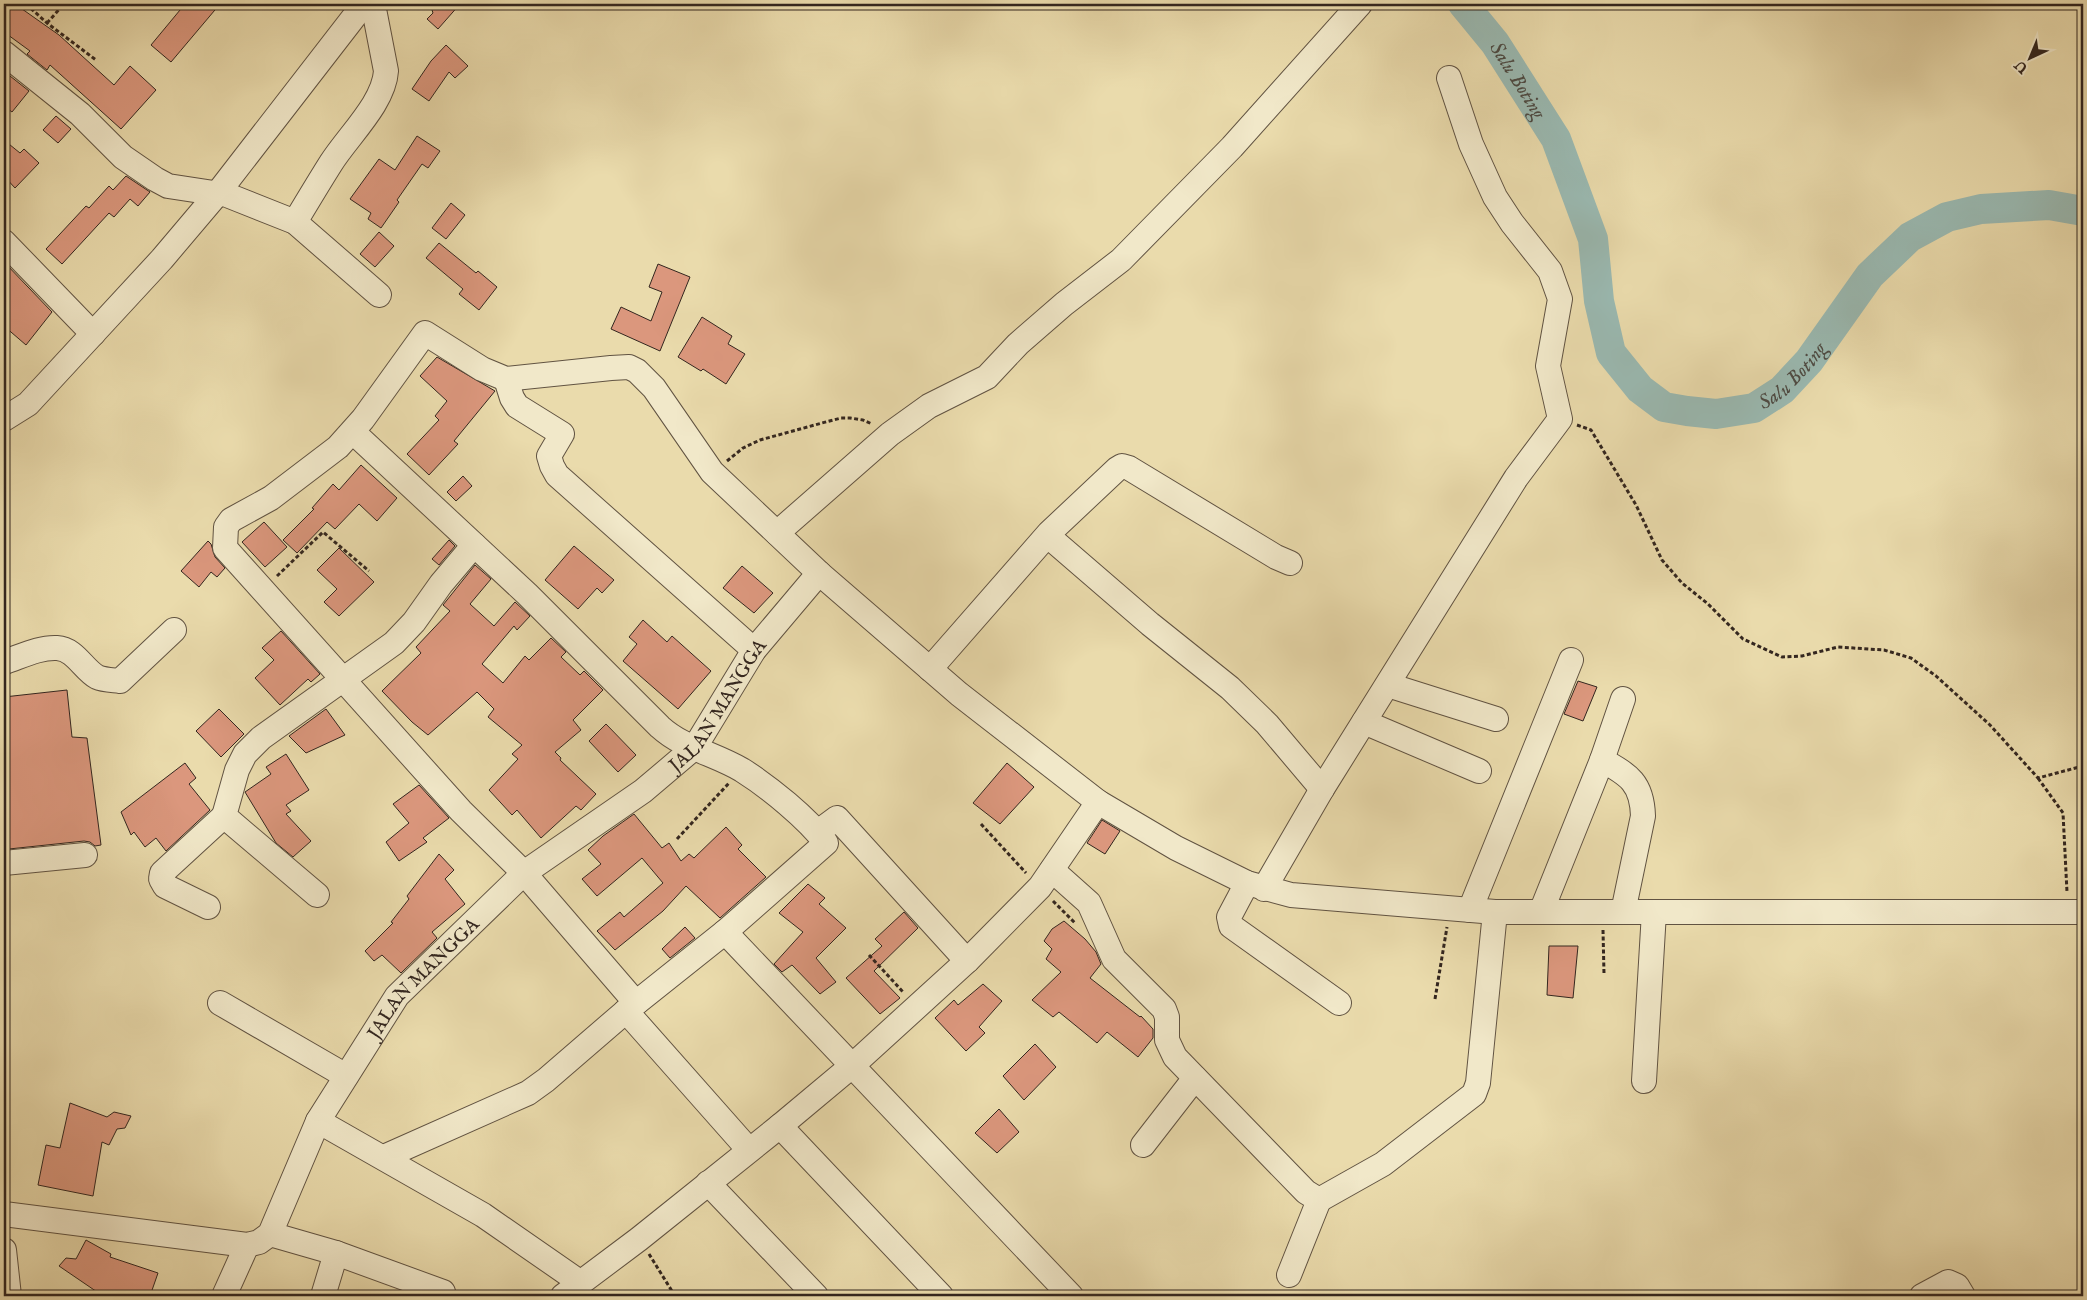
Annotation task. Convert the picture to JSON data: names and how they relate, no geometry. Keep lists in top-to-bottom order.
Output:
{
  "streets": {
    "street": ["JALAN MANGGA"]
  },
  "water": ["Salu Boting"],
  "north": "bottom left"
}
